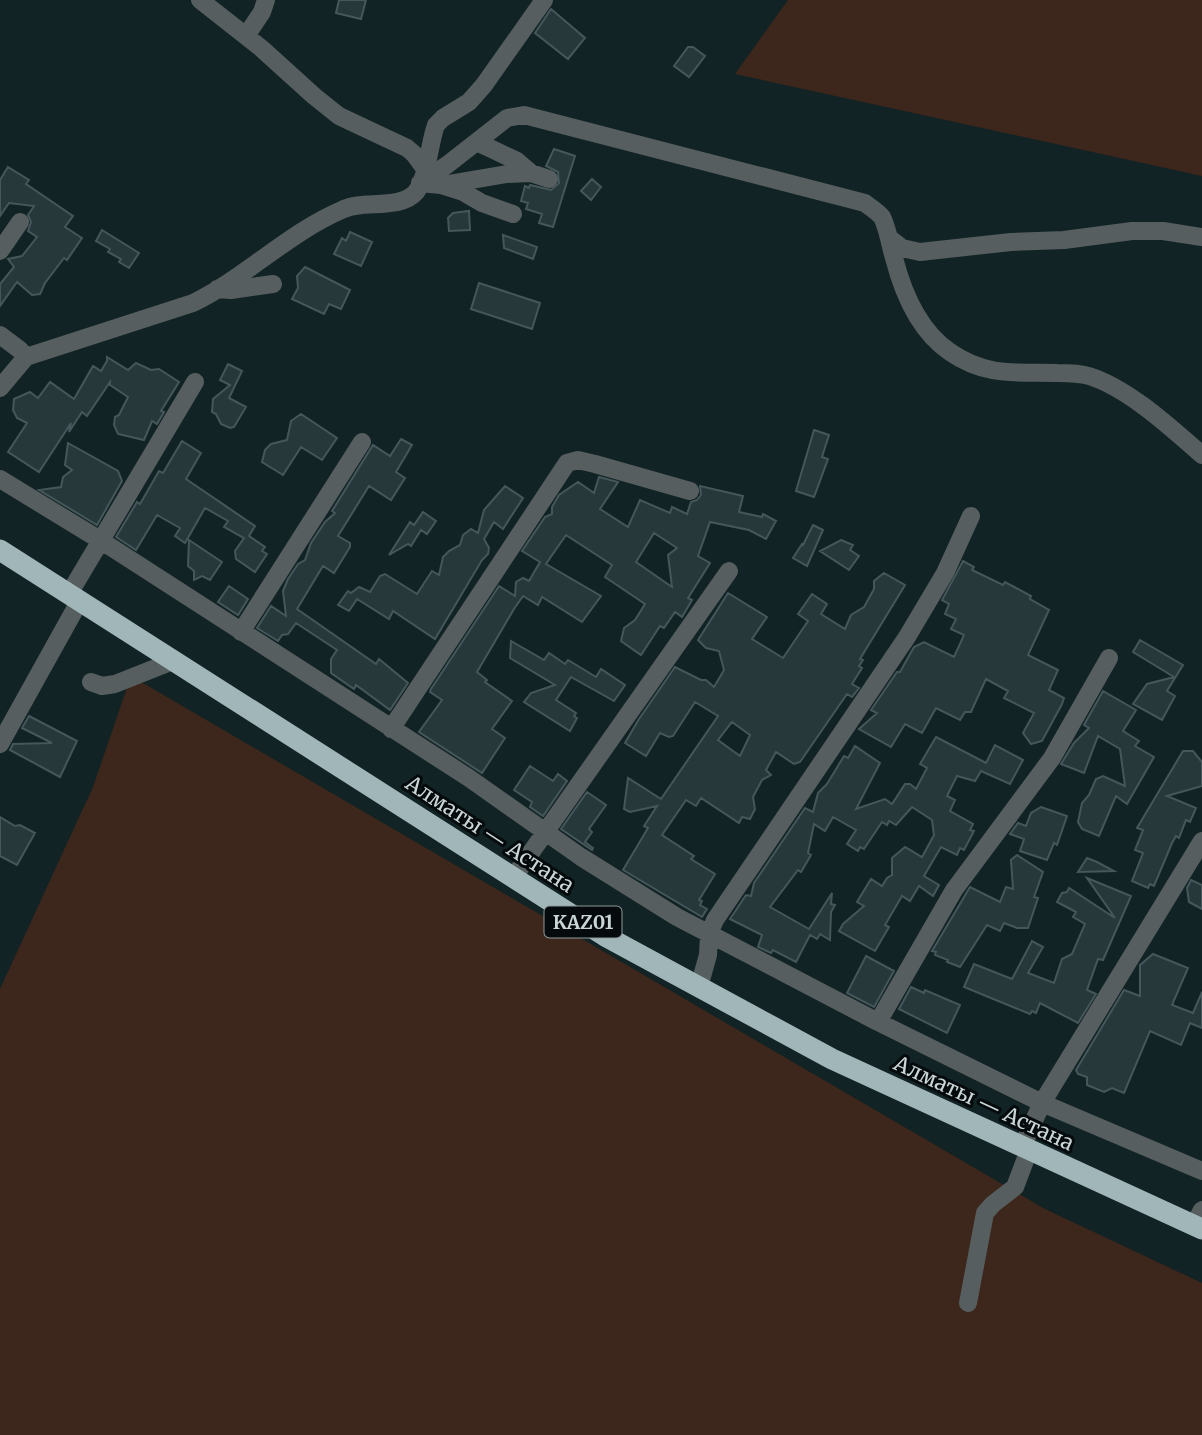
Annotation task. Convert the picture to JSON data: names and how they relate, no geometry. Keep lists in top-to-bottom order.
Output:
{
  "streets": {
    "highway": ["Алматы — Астана", "KАZ01"]
  }
}
